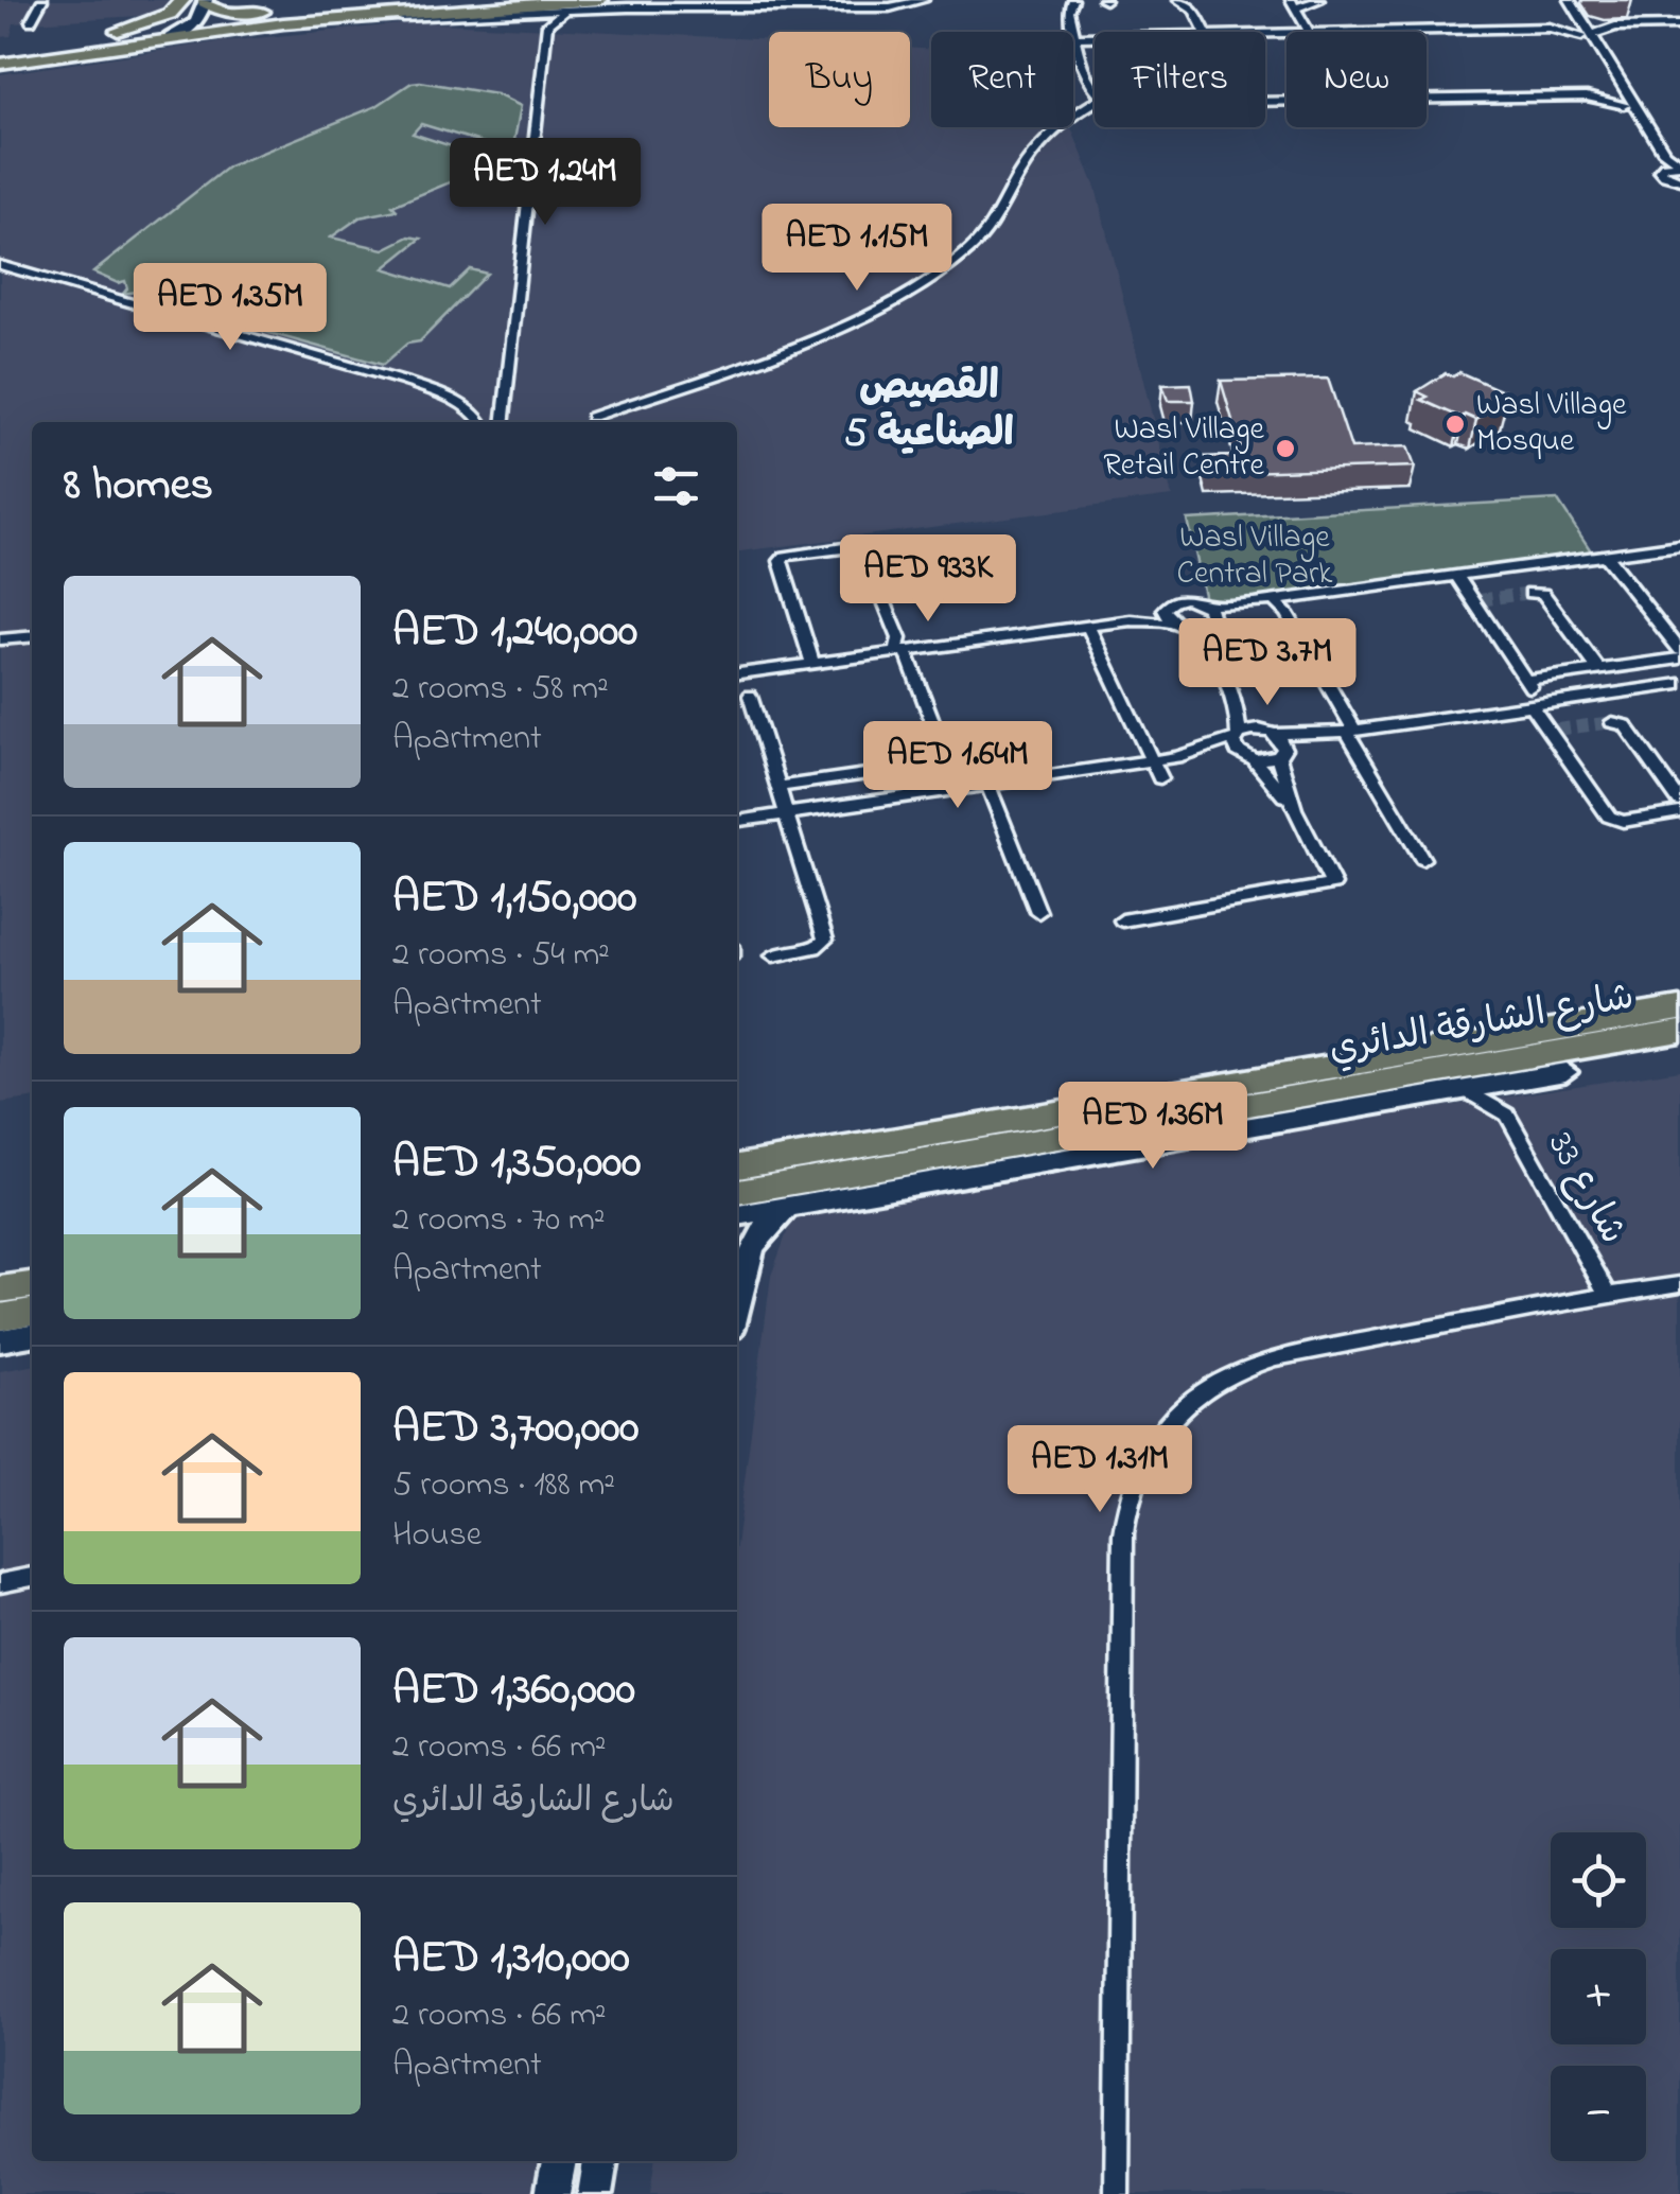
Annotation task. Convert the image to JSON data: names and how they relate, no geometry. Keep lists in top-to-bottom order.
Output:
{
  "streets": {
    "highway": ["شارع الشارقة الدائري"],
    "street": ["شارع 33"]
  },
  "districts": ["القصيص الصناعية 5"],
  "parks": ["Wasl Village Central Park"],
  "places": ["Wasl Village Mosque", "Wasl Village Retail Centre"],
  "page": {
    "chip": [
      "Buy",
      "Rent",
      "Filters",
      "New"
    ],
    "price": [
      "AED 1.24M",
      "AED 1.15M",
      "AED 1.35M",
      "AED 933K",
      "AED 3.7M",
      "AED 1.64M",
      "AED 1.36M",
      "AED 1.31M"
    ],
    "heading": "8 homes",
    "list": [
      {
        "name": "AED 1,240,000",
        "note": "2 rooms · 58 m² · Apartment"
      },
      {
        "name": "AED 1,150,000",
        "note": "2 rooms · 54 m² · Apartment"
      },
      {
        "name": "AED 1,350,000",
        "note": "2 rooms · 70 m² · Apartment"
      },
      {
        "name": "AED 3,700,000",
        "note": "5 rooms · 188 m² · House"
      },
      {
        "name": "AED 1,360,000",
        "note": "2 rooms · 66 m² · شارع الشارقة الدائري"
      },
      {
        "name": "AED 1,310,000",
        "note": "2 rooms · 66 m² · Apartment"
      }
    ],
    "map_buttons": ["+", "−"]
  }
}
